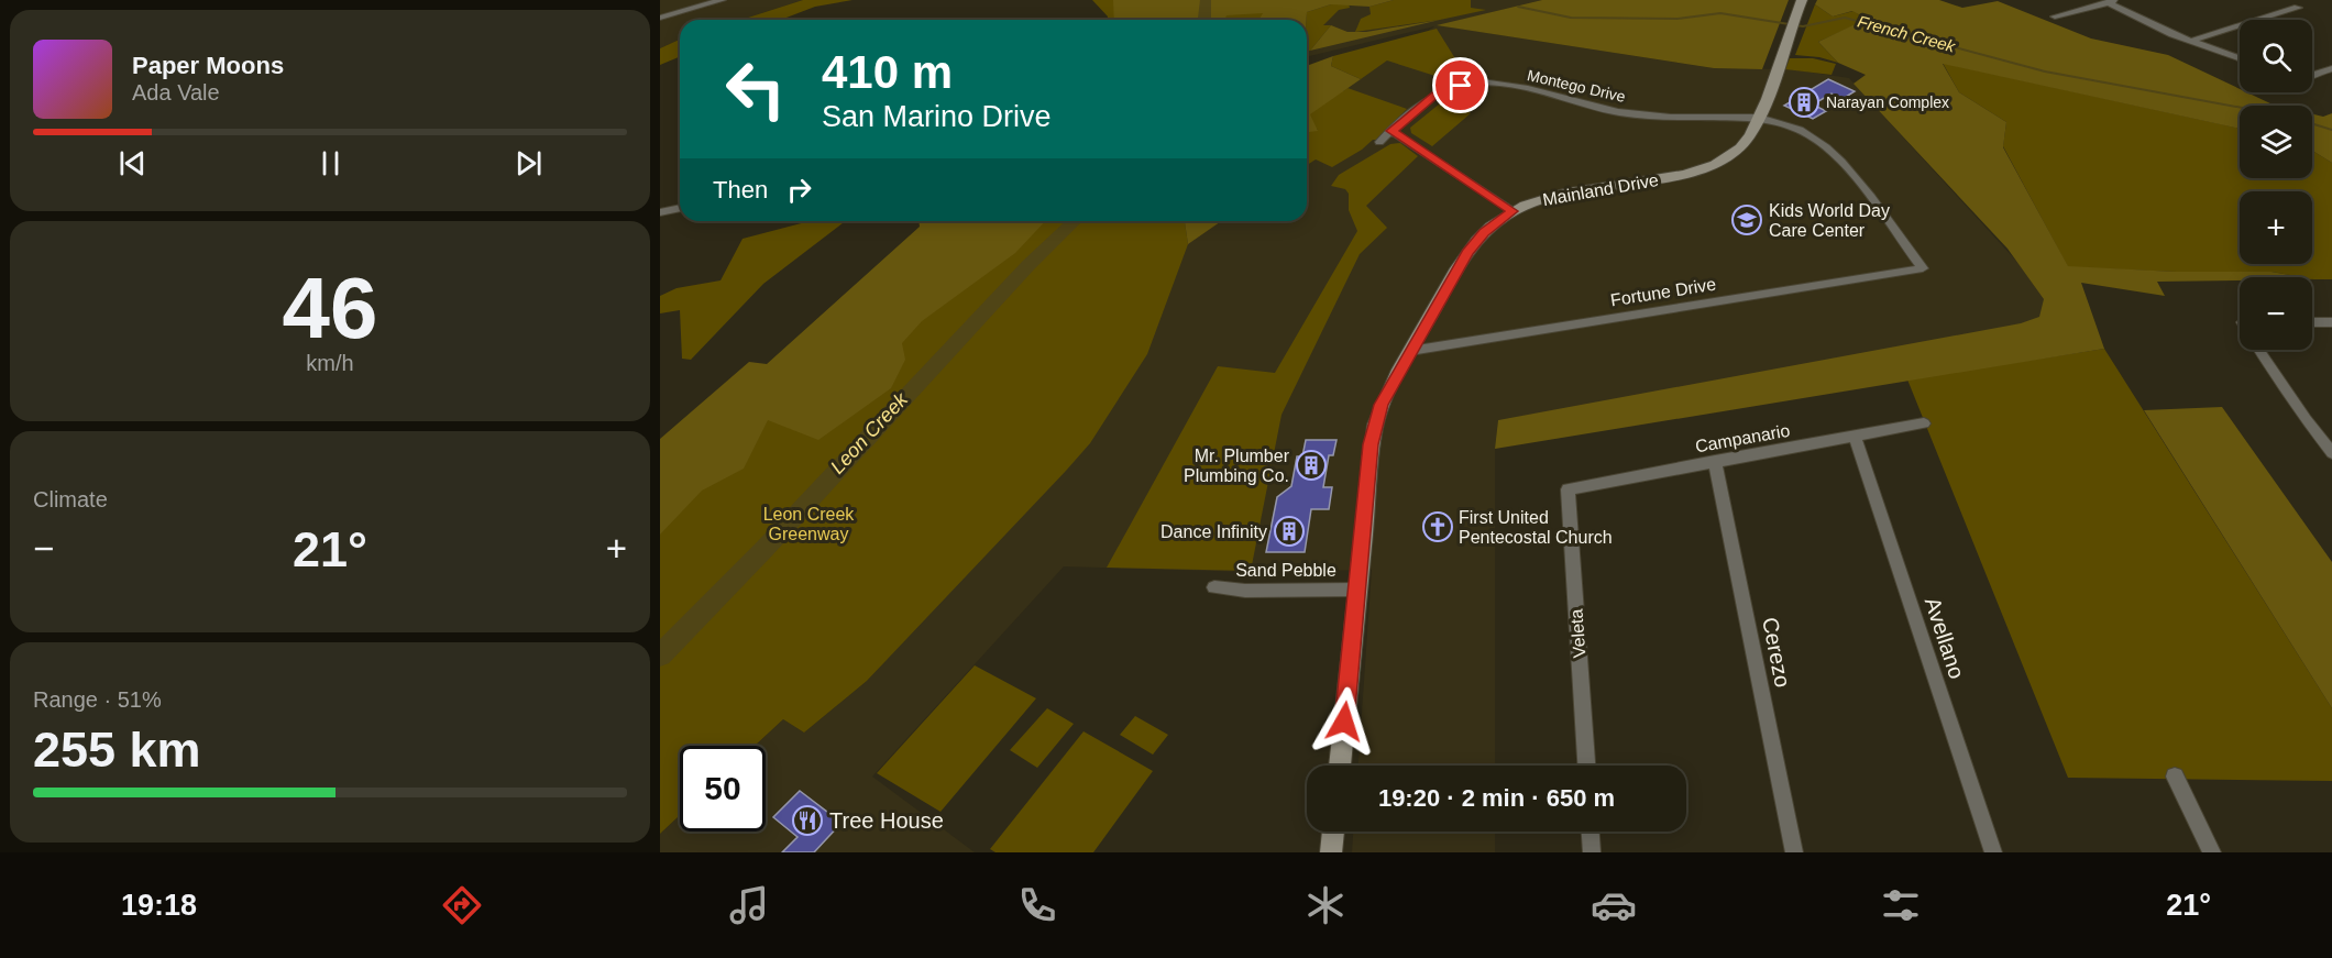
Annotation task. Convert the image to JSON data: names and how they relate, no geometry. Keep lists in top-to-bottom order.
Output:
{
  "streets": {
    "main road": ["Mainland Drive"],
    "street": [
      "Montego Drive",
      "Fortune Drive",
      "Campanario",
      "Sand Pebble",
      "Veleta",
      "Avellano",
      "Cerezo"
    ]
  },
  "crossings": [
    ["Montego Drive", "Mainland Drive"],
    ["Montego Drive", "Fortune Drive"],
    ["Mainland Drive", "Fortune Drive"],
    ["Mainland Drive", "Sand Pebble"],
    ["Campanario", "Veleta"],
    ["Campanario", "Avellano"],
    ["Campanario", "Cerezo"]
  ],
  "water": ["French Creek", "Leon Creek"],
  "parks": ["Leon Creek Greenway"],
  "places": {
    "building": ["Narayan Complex", "Mr. Plumber Plumbing Co.", "Dance Infinity"],
    "school or university": ["Kids World Day Care Center"],
    "church": ["First United Pentecostal Church"],
    "restaurant": ["Tree House"]
  },
  "page": {
    "map_buttons": ["+", "−"],
    "turn": ["410 m", "San Marino Drive"],
    "song": ["Paper Moons", "Ada Vale"],
    "then": "Then",
    "tile": [
      ["46", "km/h"],
      "Climate",
      ["Range · 51%", "255 km"]
    ],
    "heat": ["−", "21°", "+"],
    "limit": "50",
    "trip": "19:20 · 2 min · 650 m",
    "tabs": ["19:18", "21°"]
  }
}
